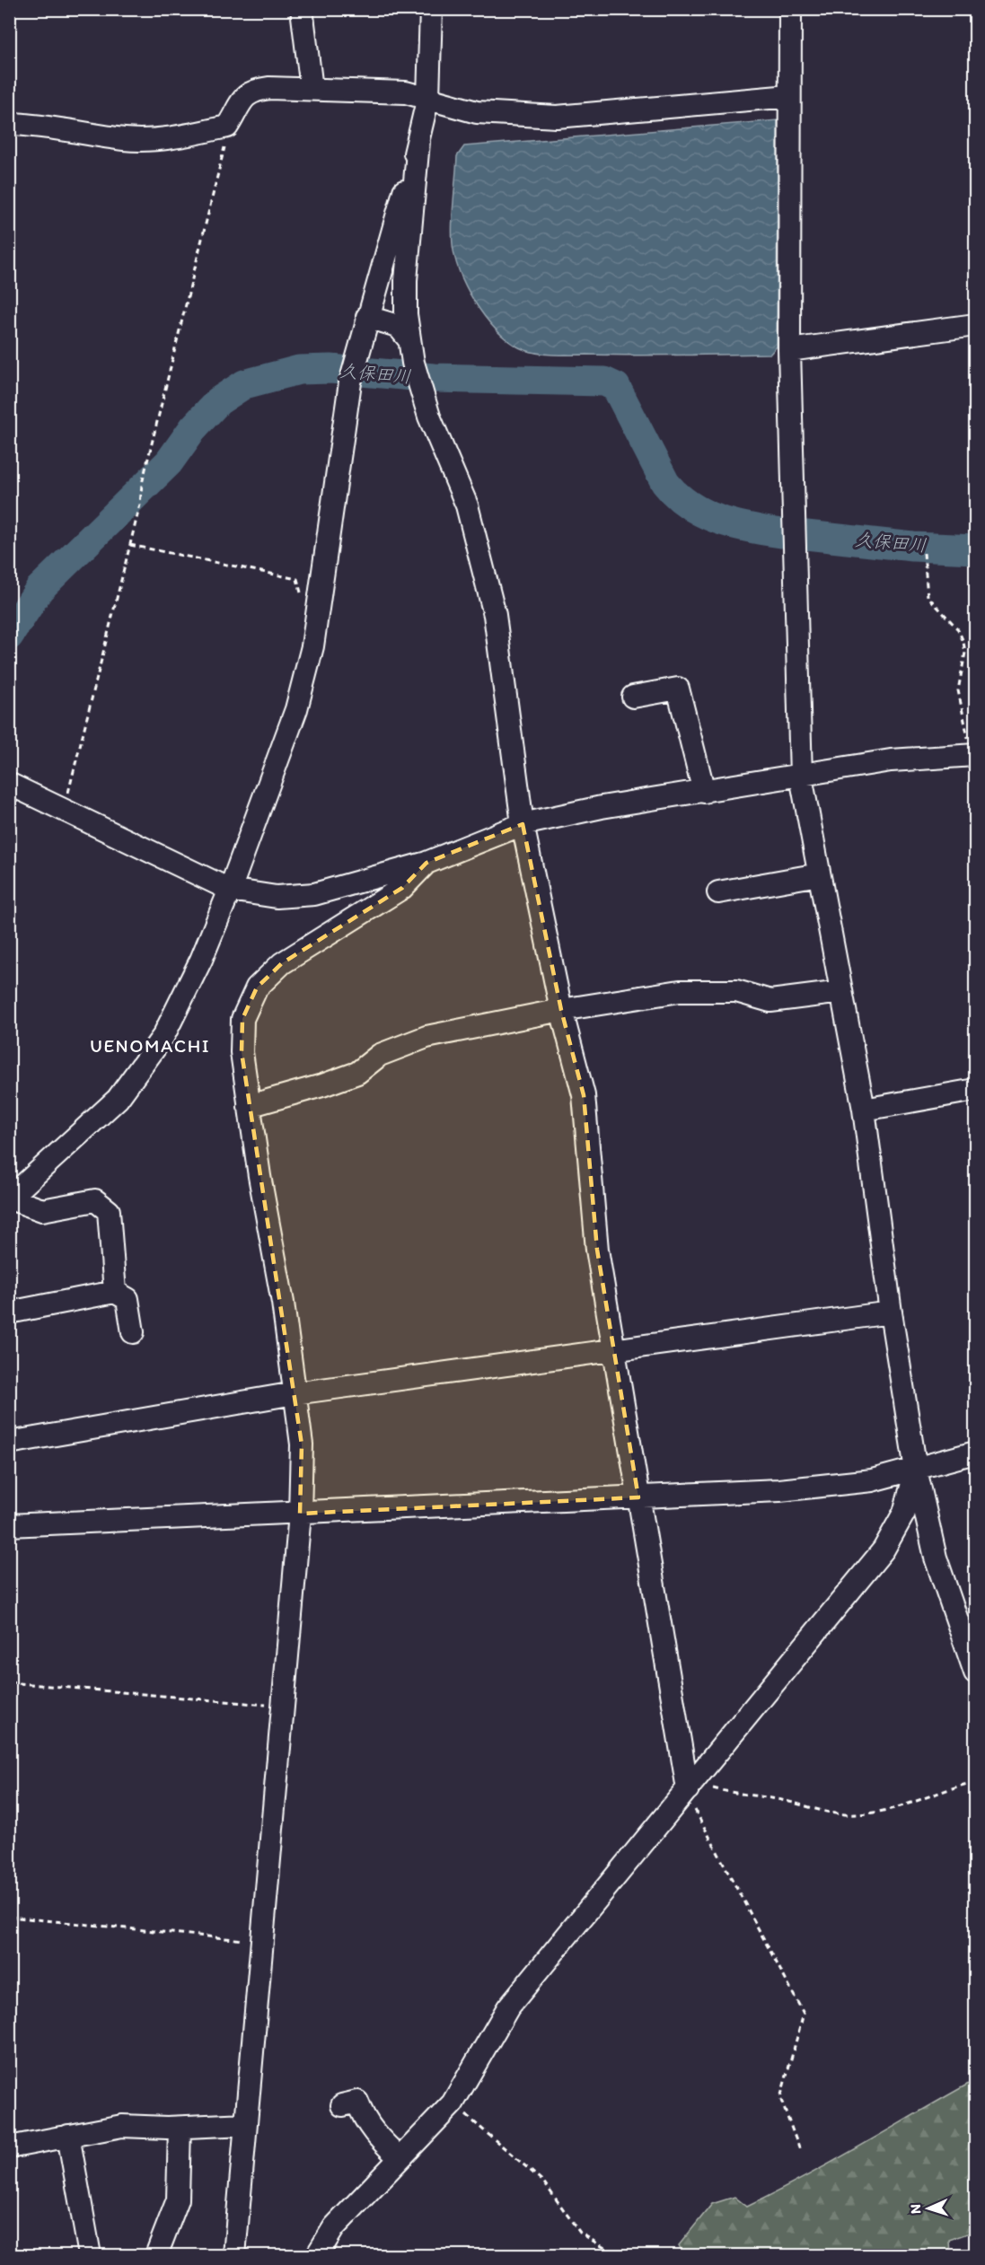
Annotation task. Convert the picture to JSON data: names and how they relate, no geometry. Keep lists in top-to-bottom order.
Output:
{
  "districts": ["UENOMACHI"],
  "water": ["久保田川"],
  "north": "left"
}
